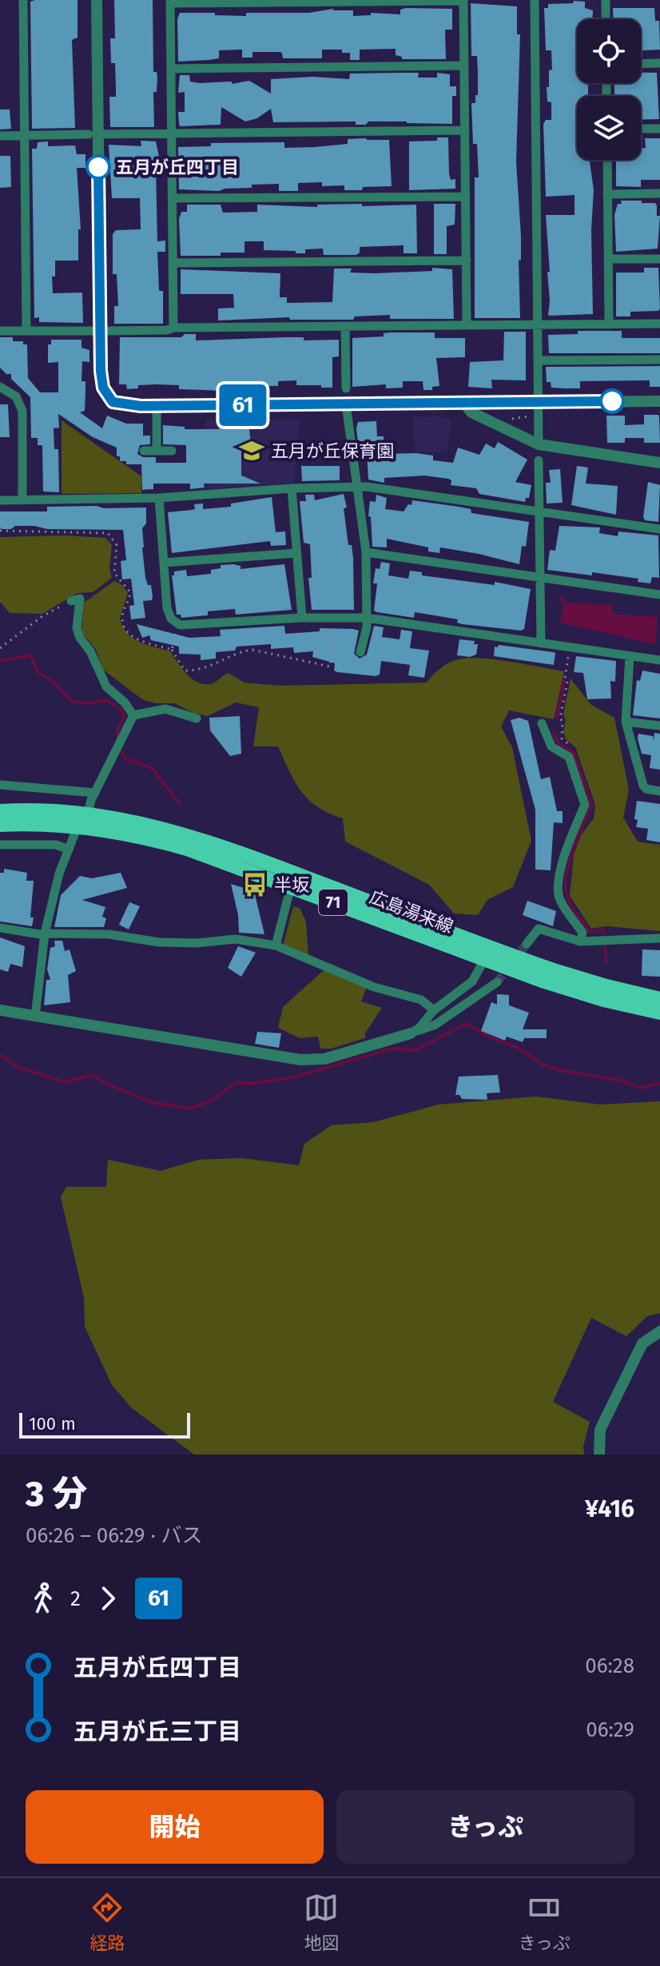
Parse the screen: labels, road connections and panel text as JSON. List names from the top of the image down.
{
  "streets": {
    "main road": ["71", "広島湯来線"]
  },
  "places": {
    "other": ["五月が丘四丁目"],
    "school or university": ["五月が丘保育園"],
    "bus stop": ["半坂"]
  },
  "lines": ["bus line 61"],
  "scale_bar": "100 m",
  "page": {
    "on_map": "61",
    "scale": "100 m",
    "heading": ["3 分", "06:26 – 06:29 · バス", "¥416"],
    "legs": ["2", "61"],
    "list": [
      {
        "name": "五月が丘四丁目",
        "value": "06:28"
      },
      {
        "name": "五月が丘三丁目",
        "value": "06:29"
      }
    ],
    "buttons": ["開始", "きっぷ"],
    "tabs": ["経路", "地図", "きっぷ"]
  }
}
